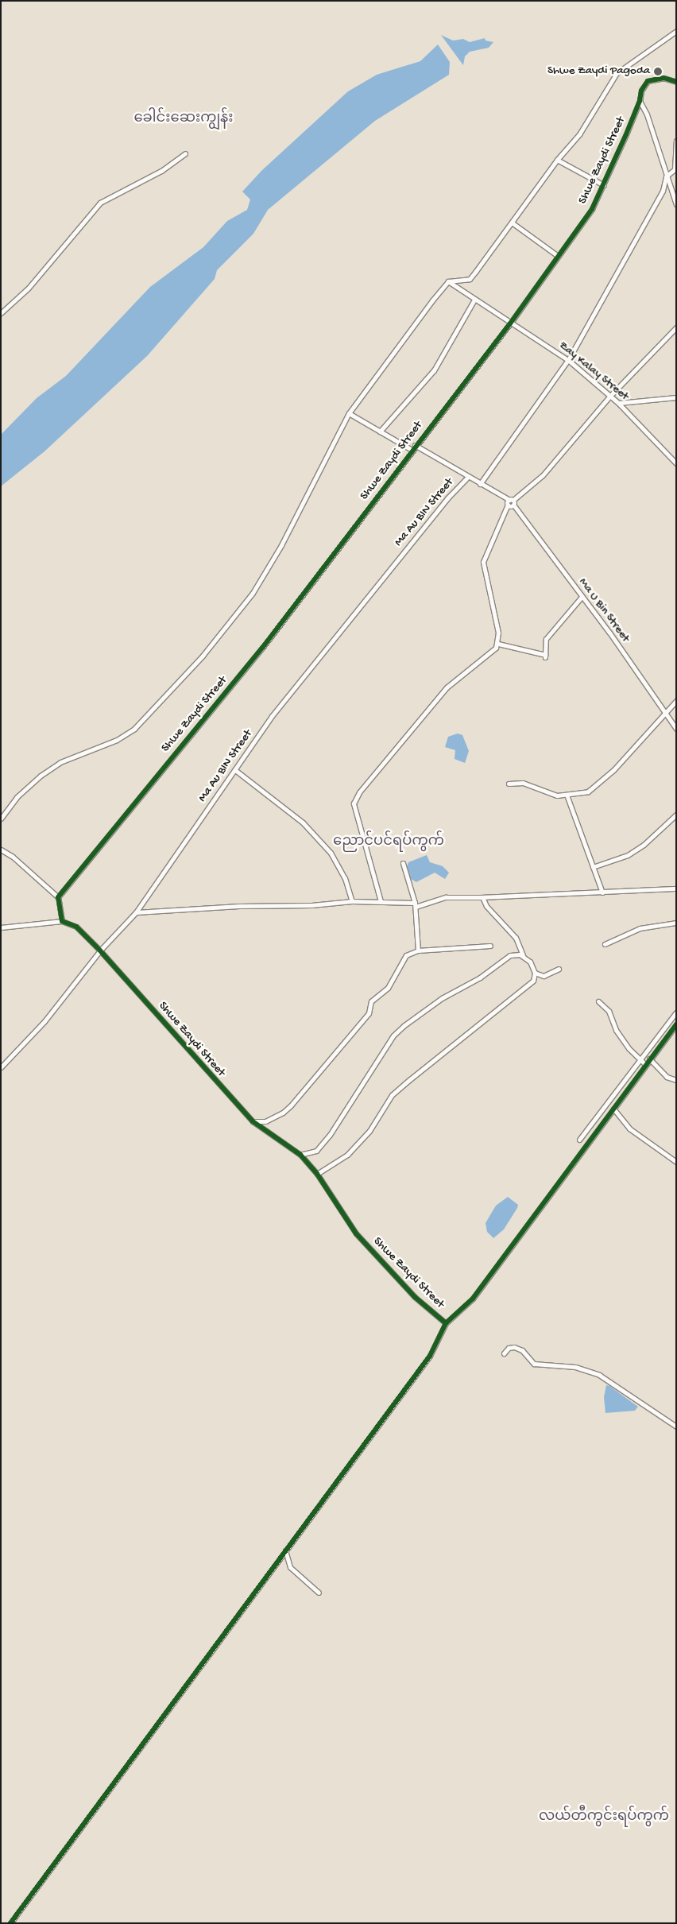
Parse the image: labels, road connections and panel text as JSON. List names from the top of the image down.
{
  "streets": {
    "street": [
      "Shwe Zaydi Street",
      "Zay Kalay Street",
      "Ma Au BIN Street",
      "Ma U Bin Street"
    ]
  },
  "crossings": [
    ["Shwe Zaydi Street", "Zay Kalay Street"],
    ["Shwe Zaydi Street", "Ma Au BIN Street"]
  ],
  "districts": ["ခေါင်းဆေးကျွန်း", "ညောင်ပင်ရပ်ကွက်", "လယ်တီကွင်းရပ်ကွက်"],
  "places": ["Shwe Zaydi Pagoda"]
}
